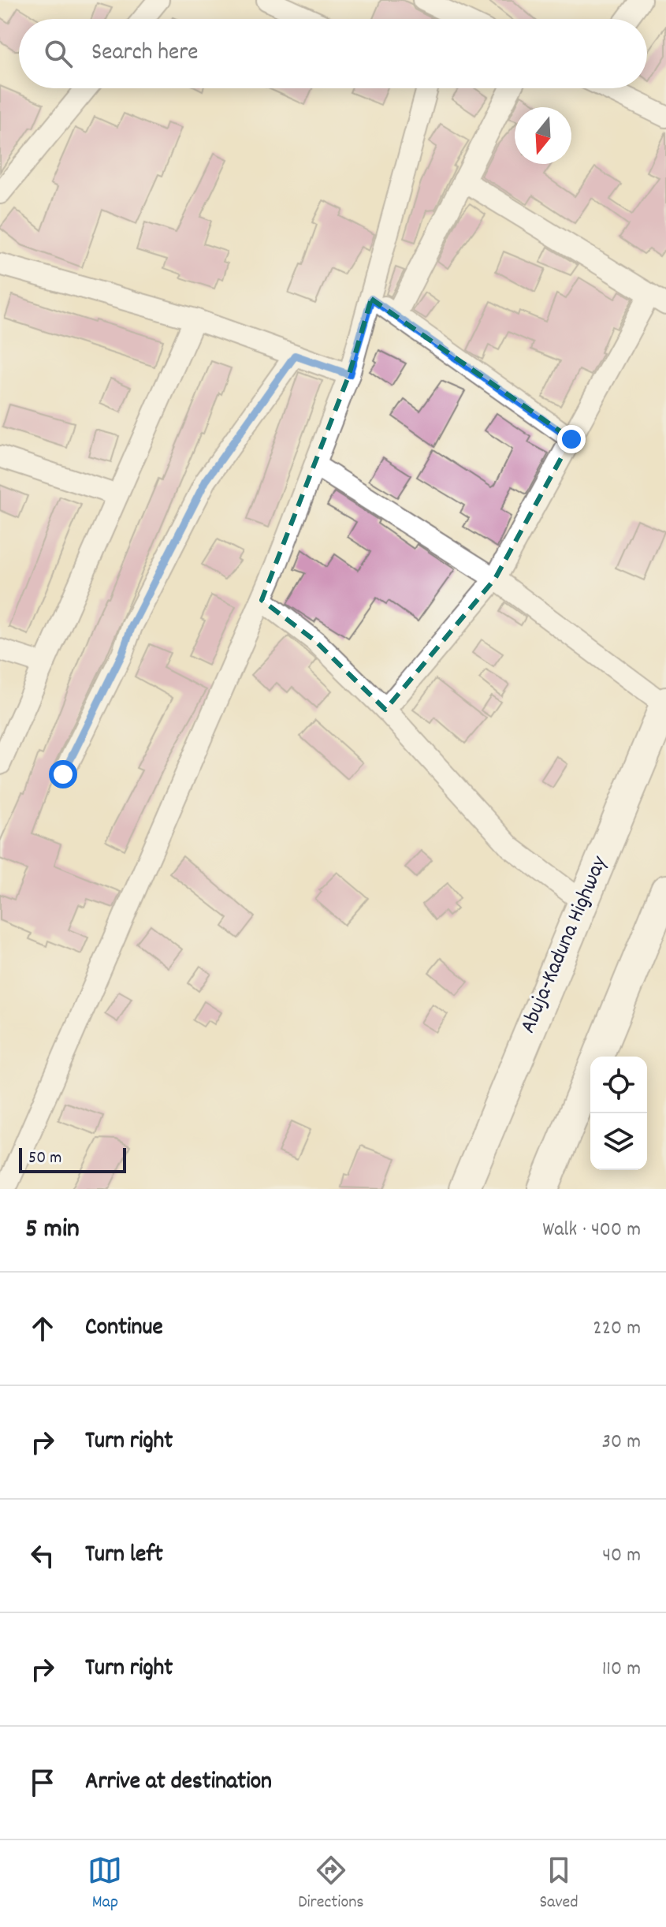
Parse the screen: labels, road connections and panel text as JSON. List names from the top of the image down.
{
  "streets": {
    "highway": ["Abuja-Kaduna Highway"]
  },
  "scale_bar": "50 m",
  "north": "bottom",
  "page": {
    "search": "Search here",
    "scale": "50 m",
    "heading": ["5 min", "Walk · 400 m"],
    "list": [
      ["Continue", "220 m"],
      ["Turn right", "30 m"],
      ["Turn left", "40 m"],
      ["Turn right", "110 m"],
      "Arrive at destination"
    ],
    "nav": ["Map", "Directions", "Saved"]
  }
}
